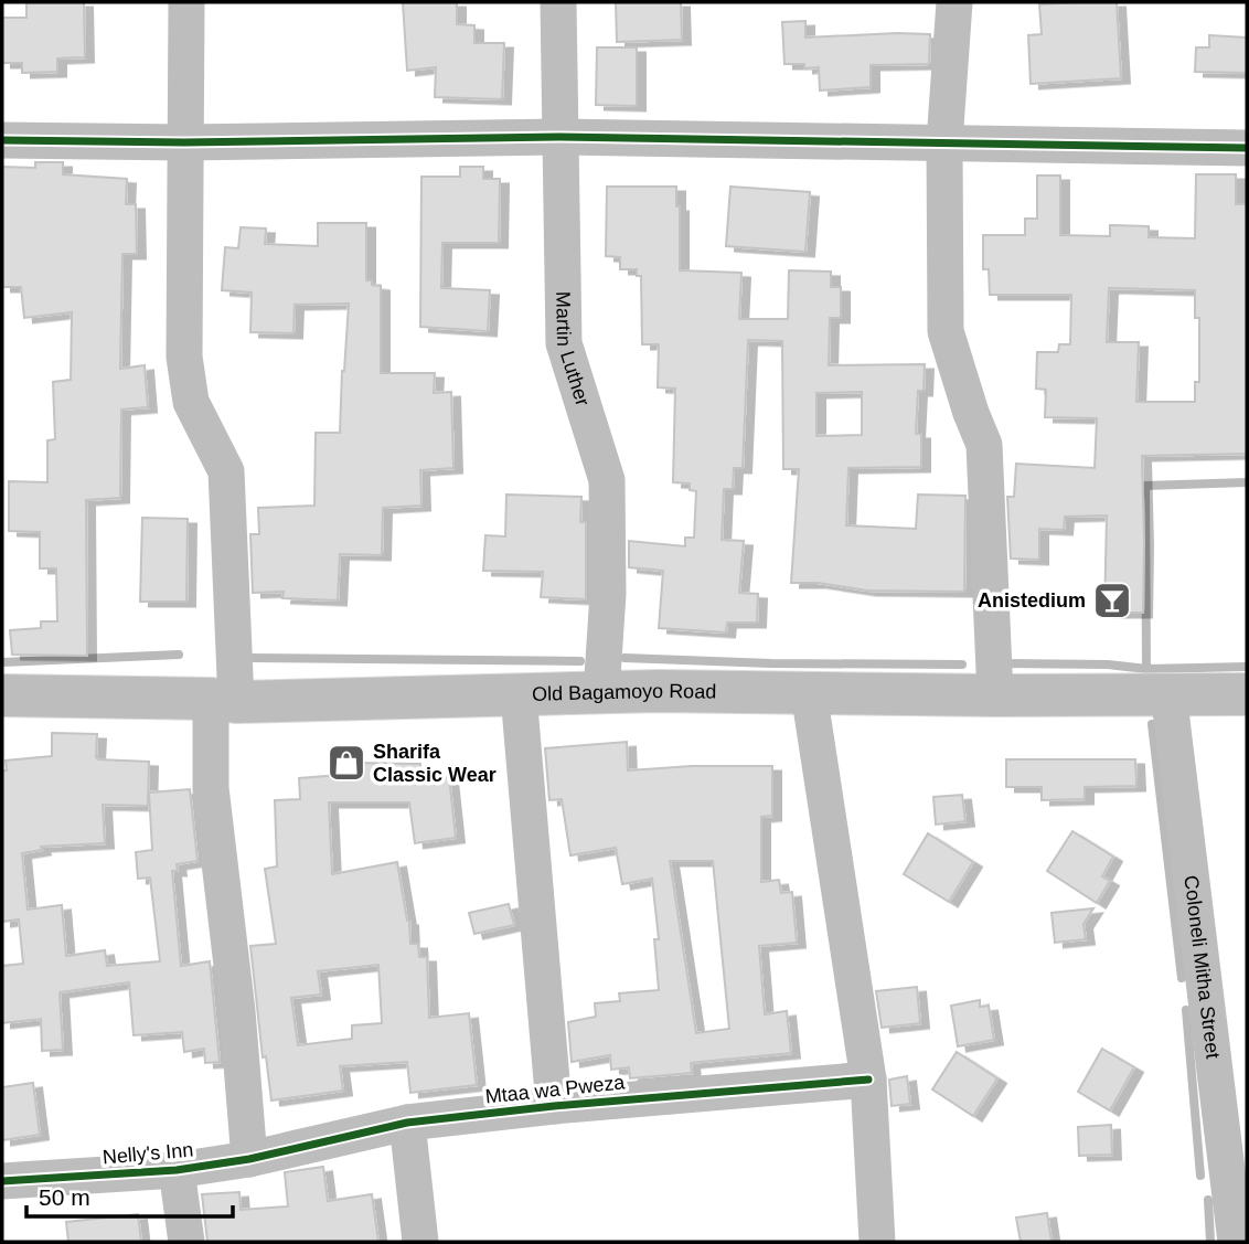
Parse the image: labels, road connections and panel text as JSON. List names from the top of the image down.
{
  "streets": {
    "main road": ["Old Bagamoyo Road"],
    "street": [
      "Martin Luther",
      "Coloneli Mitha Street",
      "Mtaa wa Pweza",
      "Nelly's Inn"
    ]
  },
  "crossings": [
    ["Martin Luther", "Old Bagamoyo Road"],
    ["Old Bagamoyo Road", "Coloneli Mitha Street"],
    ["Mtaa wa Pweza", "Nelly's Inn"]
  ],
  "places": {
    "bar": ["Anistedium"],
    "shop": ["Sharifa Classic Wear"]
  },
  "scale_bar": "50 m"
}
